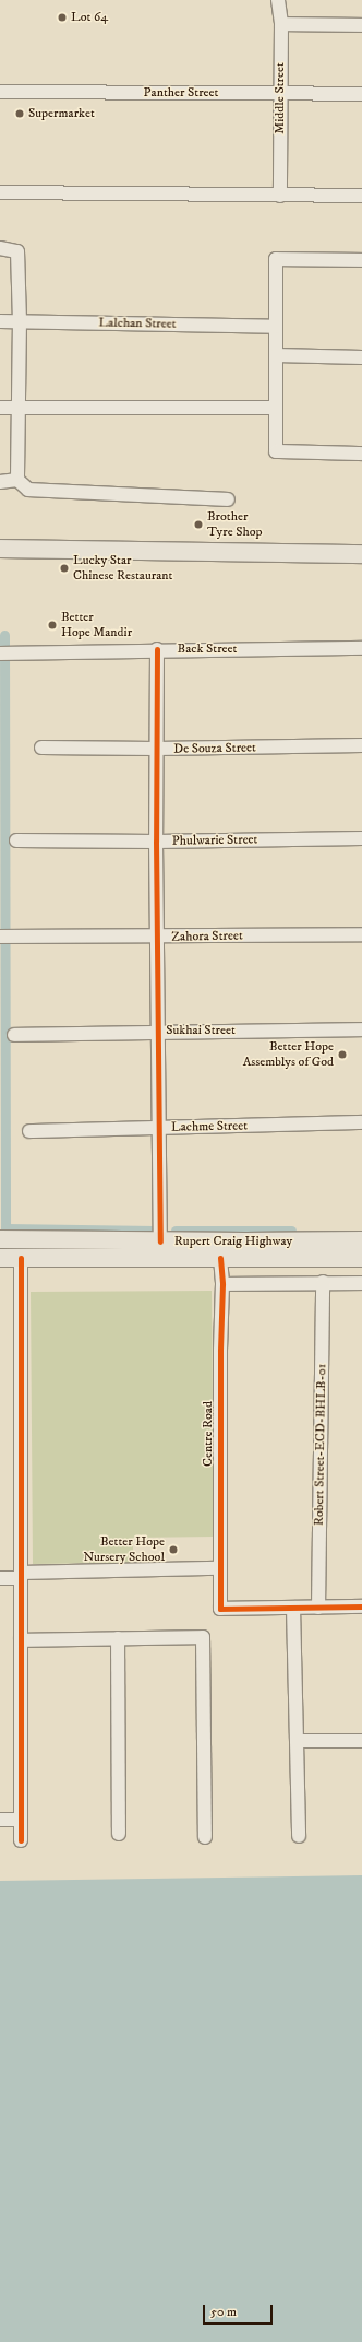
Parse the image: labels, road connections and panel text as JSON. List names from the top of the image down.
{
  "streets": {
    "main road": ["Rupert Craig Highway"],
    "street": [
      "Panther Street",
      "Middle Street",
      "Lalchan Street",
      "Back Street",
      "De Souza Street",
      "Phulwarie Street",
      "Zahora Street",
      "Sukhai Street",
      "Lachme Street",
      "Centre Road",
      "Robert Street-ECD-BHLB-01"
    ]
  },
  "crossings": [
    ["Panther Street", "Middle Street"],
    ["Rupert Craig Highway", "Centre Road"]
  ],
  "places": [
    "Lot 64",
    "Supermarket",
    "Brother Tyre Shop",
    "Lucky Star Chinese Restaurant",
    "Better Hope Mandir",
    "Better Hope Assemblys of God",
    "Better Hope Nursery School"
  ],
  "scale_bar": "50 m"
}
